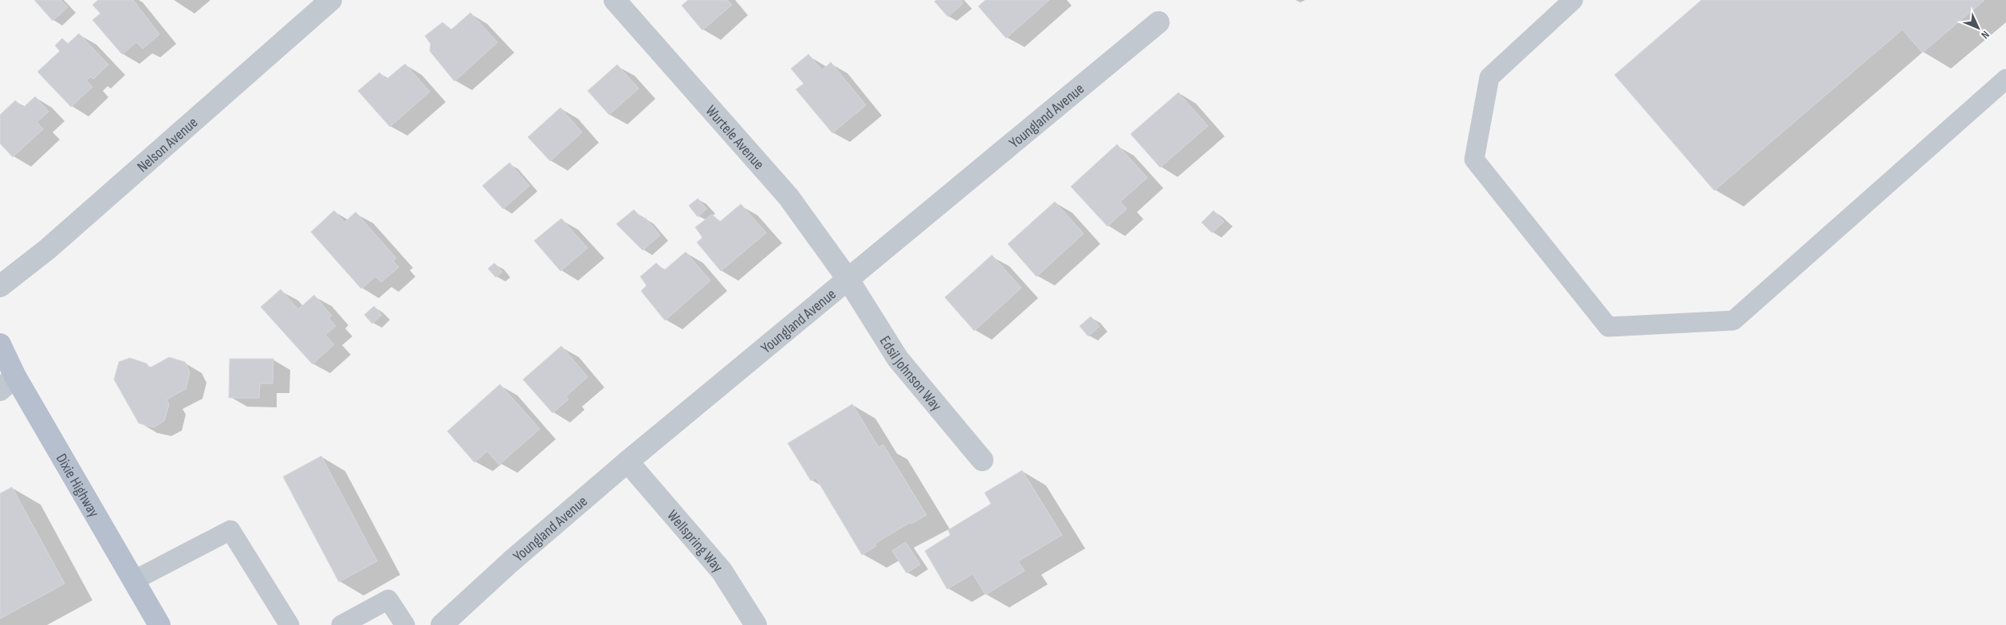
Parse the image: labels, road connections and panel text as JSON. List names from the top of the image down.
{
  "streets": {
    "main road": ["Dixie Highway"],
    "street": [
      "Youngland Avenue",
      "Wurtele Avenue",
      "Nelson Avenue",
      "Edsil Johnson Way",
      "Wellspring Way"
    ]
  },
  "crossings": [
    ["Youngland Avenue", "Wurtele Avenue"],
    ["Youngland Avenue", "Edsil Johnson Way"],
    ["Youngland Avenue", "Wellspring Way"],
    ["Wurtele Avenue", "Edsil Johnson Way"]
  ],
  "north": "bottom right"
}
